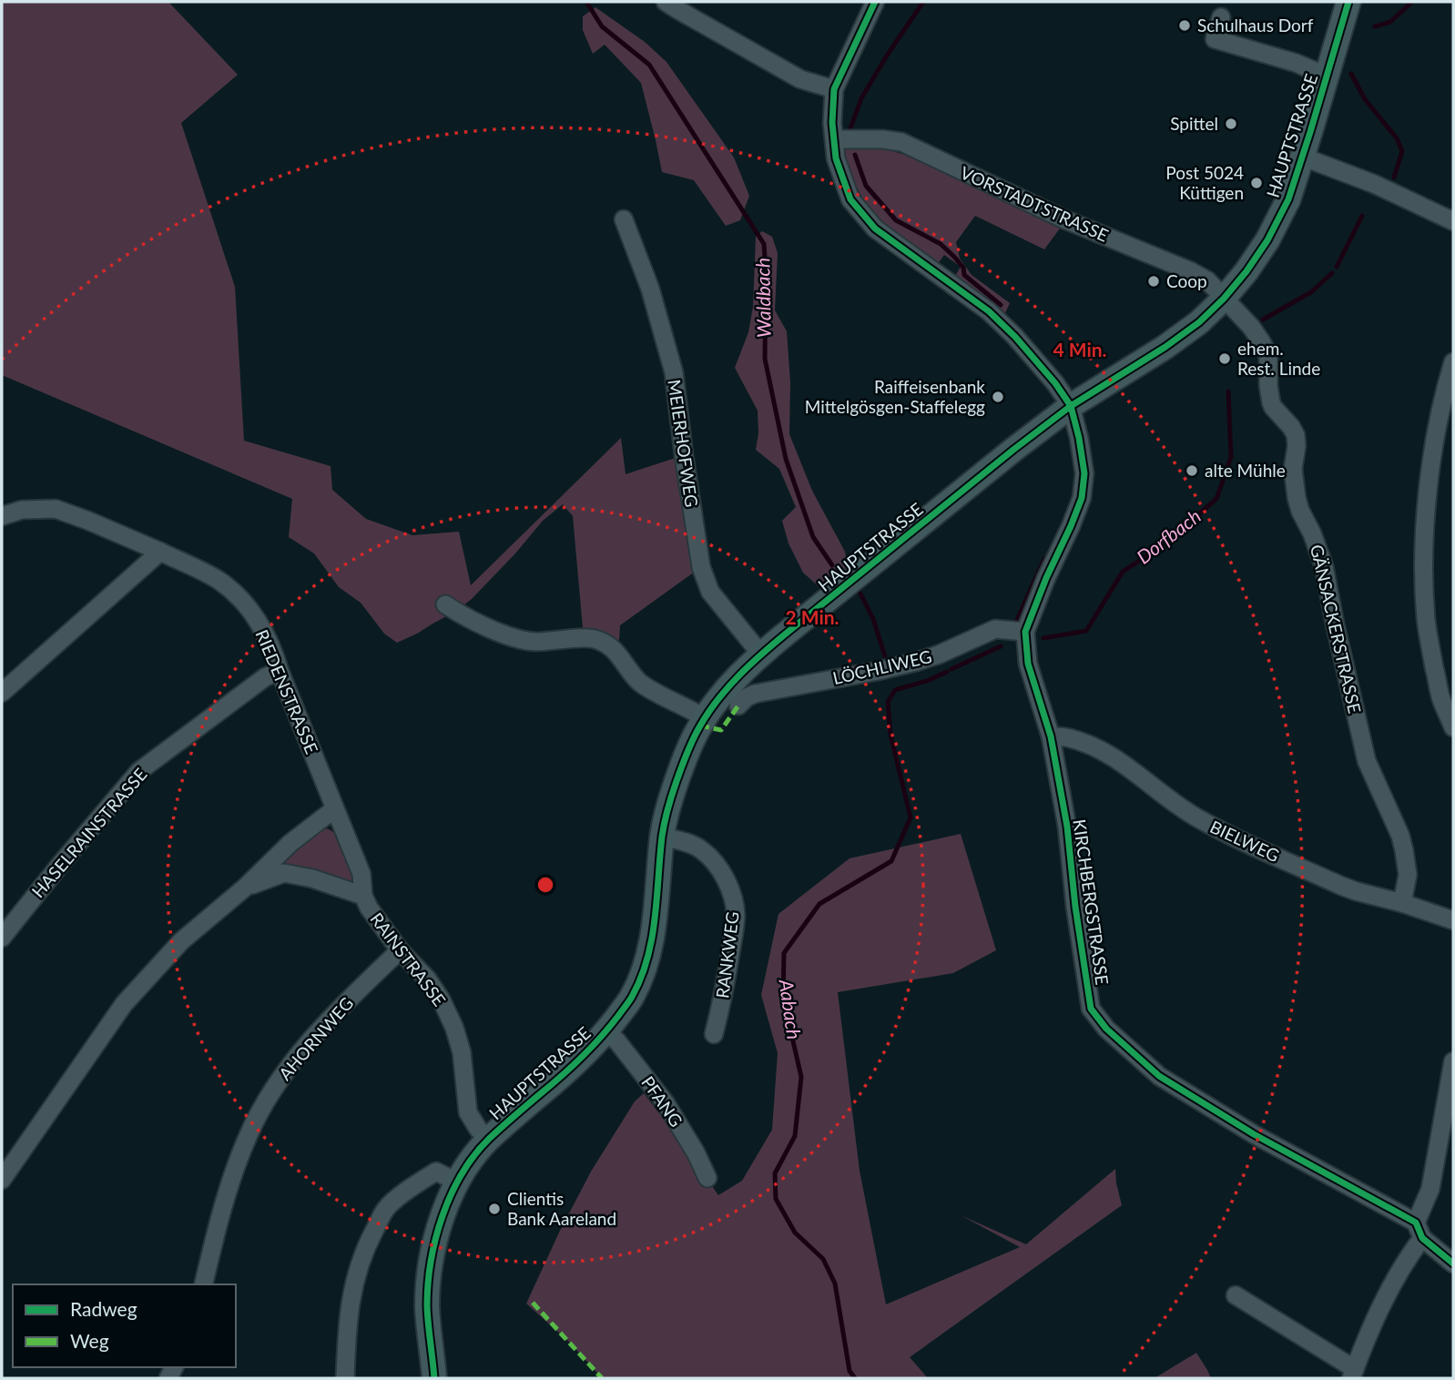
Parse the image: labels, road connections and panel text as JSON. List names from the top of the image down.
{
  "streets": {
    "street": [
      "HAUPTSTRASSE",
      "VORSTADTSTRASSE",
      "MEIERHOFWEG",
      "GÄNSACKERSTRASSE",
      "LÖCHLIWEG",
      "RIEDENSTRASSE",
      "HASELRAINSTRASSE",
      "BIELWEG",
      "KIRCHBERGSTRASSE",
      "RANKWEG",
      "RAINSTRASSE",
      "AHORNWEG",
      "PFANG"
    ]
  },
  "crossings": [
    ["HAUPTSTRASSE", "VORSTADTSTRASSE"],
    ["HAUPTSTRASSE", "MEIERHOFWEG"],
    ["HAUPTSTRASSE", "GÄNSACKERSTRASSE"],
    ["HAUPTSTRASSE", "KIRCHBERGSTRASSE"],
    ["HAUPTSTRASSE", "RANKWEG"],
    ["HAUPTSTRASSE", "RAINSTRASSE"],
    ["HAUPTSTRASSE", "PFANG"],
    ["VORSTADTSTRASSE", "GÄNSACKERSTRASSE"],
    ["GÄNSACKERSTRASSE", "BIELWEG"],
    ["LÖCHLIWEG", "KIRCHBERGSTRASSE"],
    ["RIEDENSTRASSE", "HASELRAINSTRASSE"],
    ["RIEDENSTRASSE", "RAINSTRASSE"],
    ["BIELWEG", "KIRCHBERGSTRASSE"],
    ["RAINSTRASSE", "AHORNWEG"]
  ],
  "water": ["Waldbach", "Dorfbach", "Aabach"],
  "places": [
    "Schulhaus Dorf",
    "Spittel",
    "Post 5024 Küttigen",
    "Coop",
    "ehem. Rest. Linde",
    "Raiffeisenbank Mittelgösgen-Staffelegg",
    "alte Mühle",
    "Clientis Bank Aareland"
  ],
  "legend": ["Radweg", "Weg"],
  "rings": ["4 Min.", "2 Min."]
}
